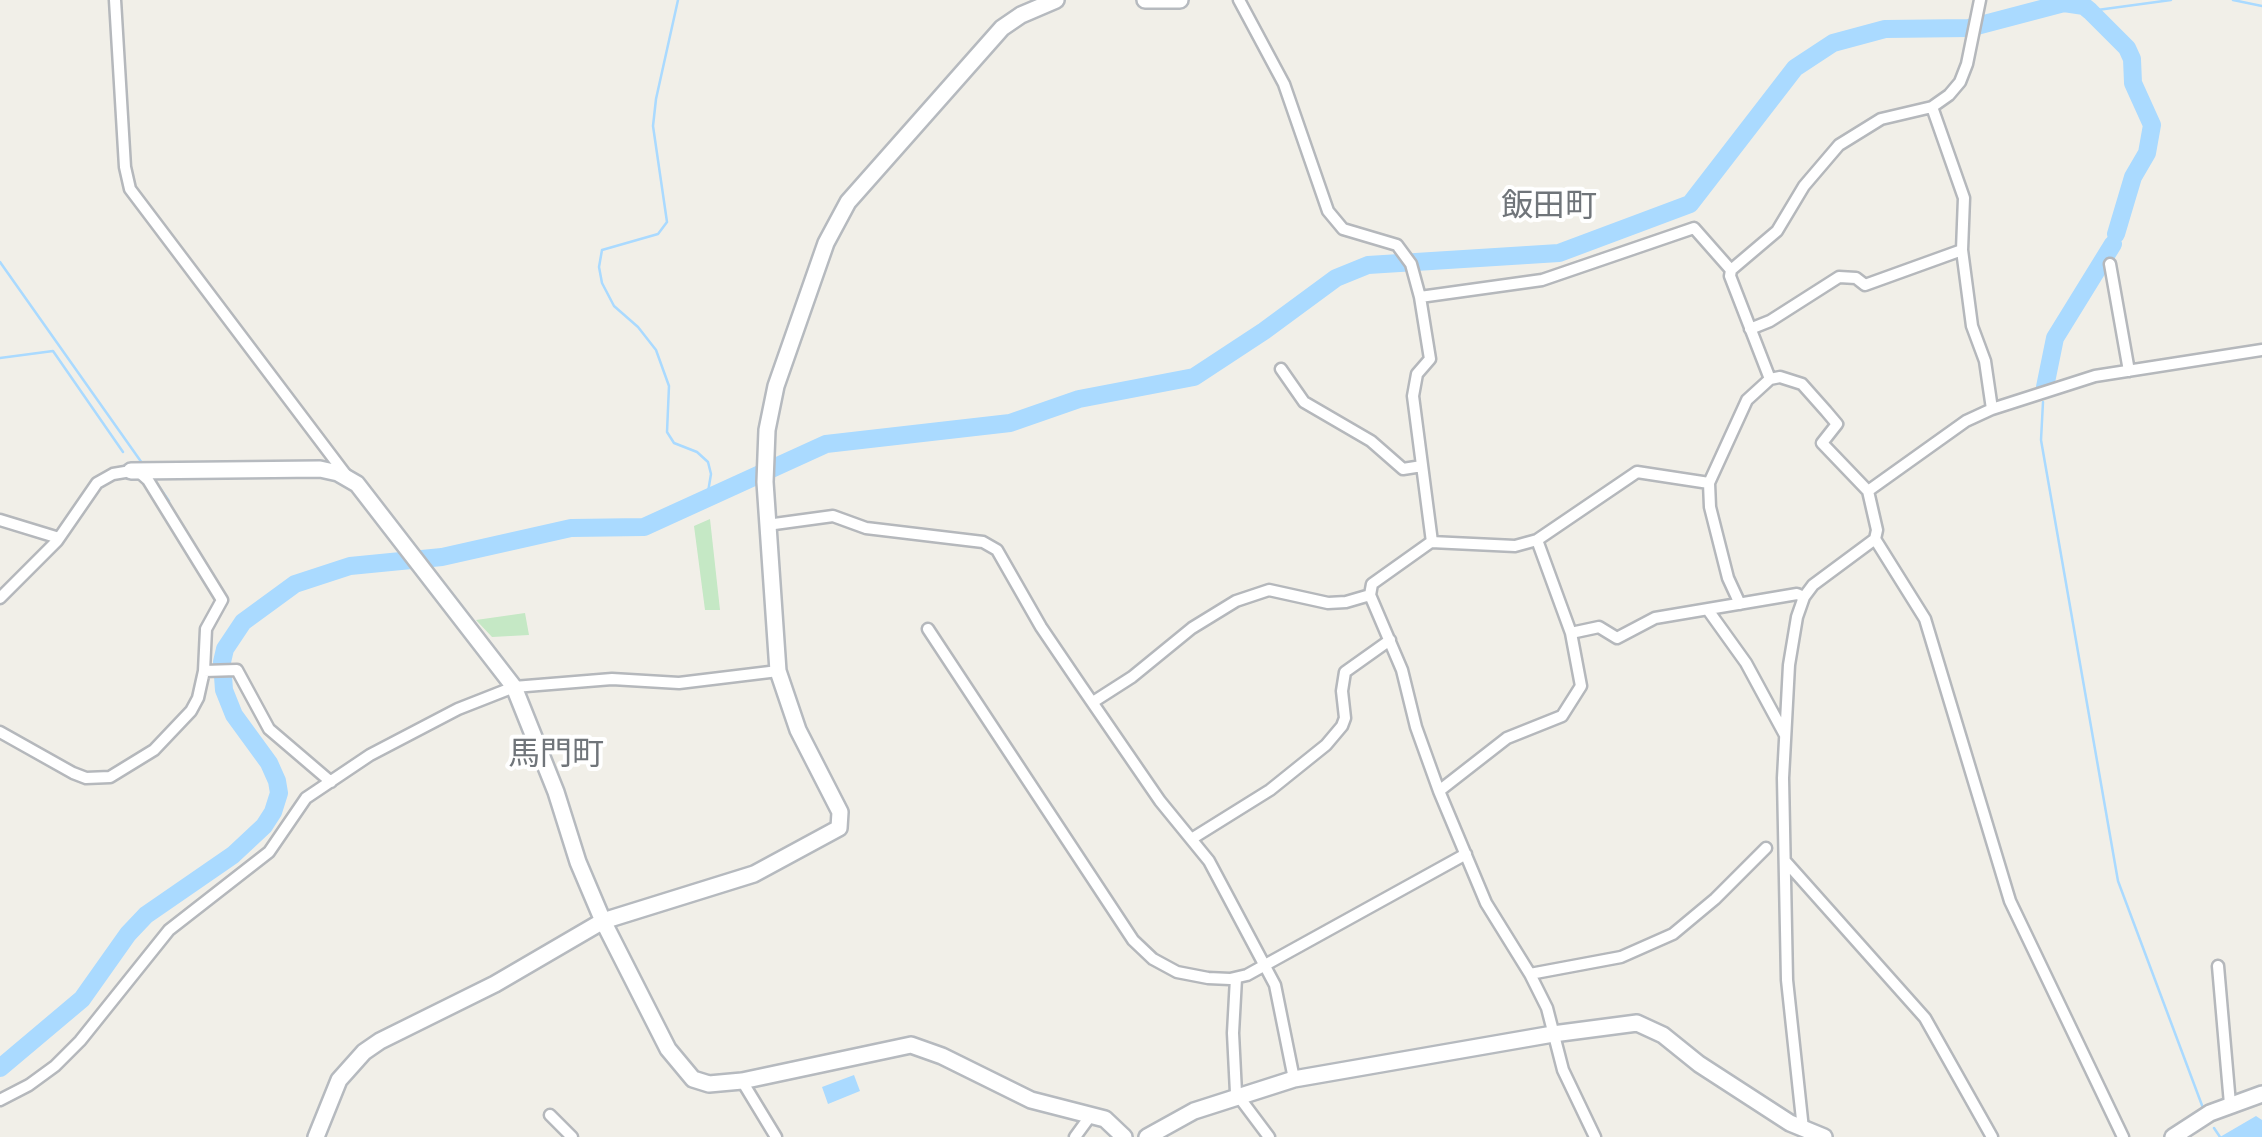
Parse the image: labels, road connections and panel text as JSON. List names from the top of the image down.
{
  "districts": ["飯田町", "馬門町"]
}
